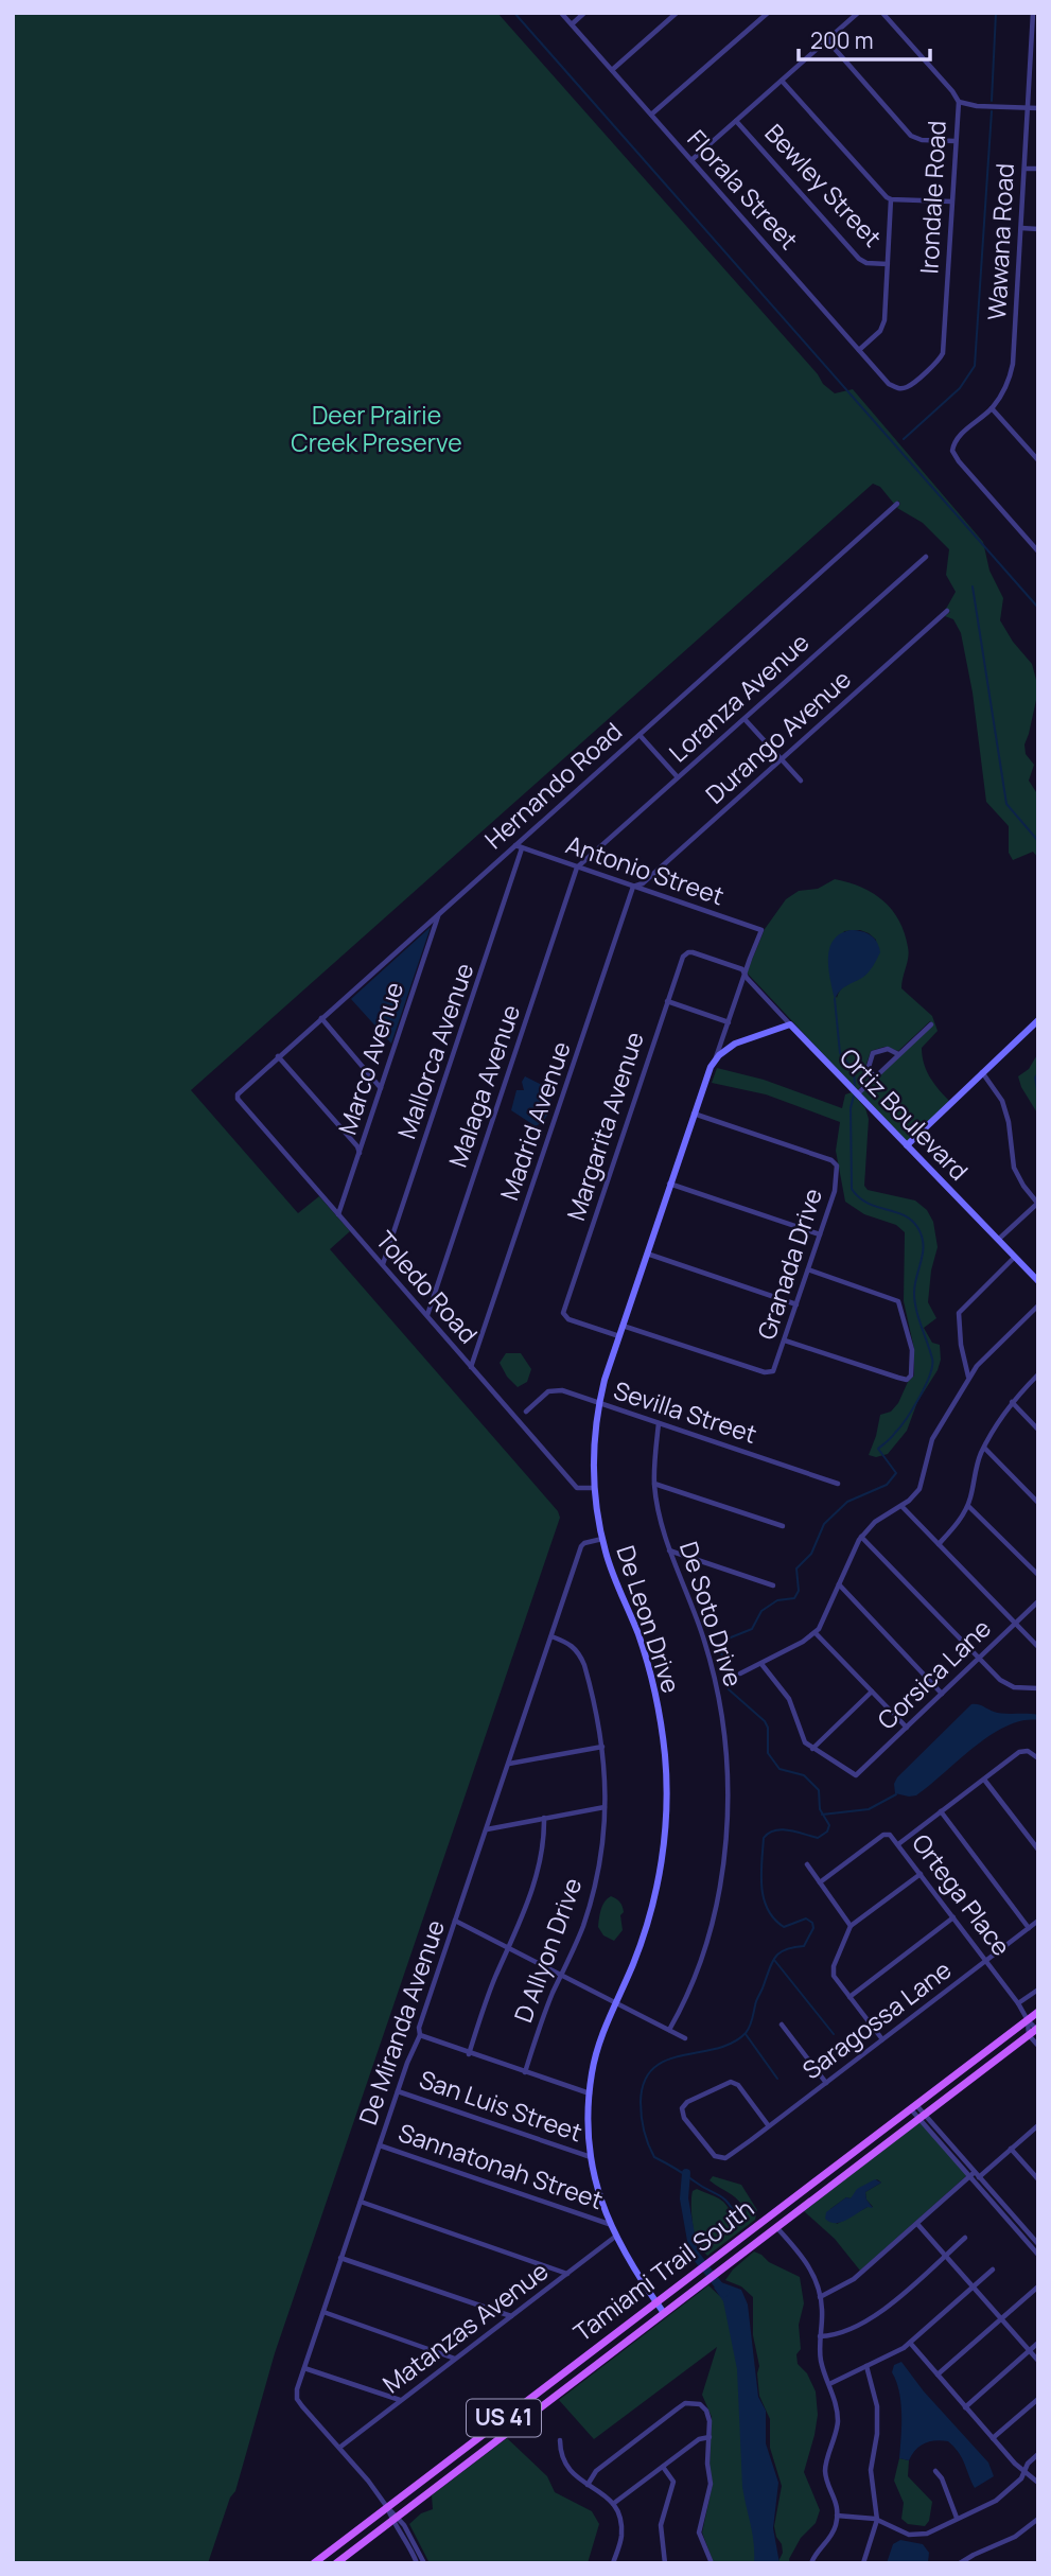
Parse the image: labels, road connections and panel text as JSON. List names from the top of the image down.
{
  "streets": {
    "main road": ["Tamiami Trail South", "US 41"],
    "street": [
      "Bewley Street",
      "Florala Street",
      "Irondale Road",
      "Wawana Road",
      "Loranza Avenue",
      "Durango Avenue",
      "Hernando Road",
      "Antonio Street",
      "Mallorca Avenue",
      "Marco Avenue",
      "Malaga Avenue",
      "Ortiz Boulevard",
      "Madrid Avenue",
      "Margarita Avenue",
      "Granada Drive",
      "Toledo Road",
      "Sevilla Street",
      "De Soto Drive",
      "De Leon Drive",
      "Corsica Lane",
      "Ortega Place",
      "D Allyon Drive",
      "Saragossa Lane",
      "De Miranda Avenue",
      "San Luis Street",
      "Sannatonah Street",
      "Matanzas Avenue"
    ]
  },
  "crossings": [
    ["Florala Street", "Irondale Road"],
    ["Loranza Avenue", "Antonio Street"],
    ["Loranza Avenue", "Malaga Avenue"],
    ["Durango Avenue", "Antonio Street"],
    ["Durango Avenue", "Madrid Avenue"],
    ["Hernando Road", "Antonio Street"],
    ["Hernando Road", "Marco Avenue"],
    ["Hernando Road", "Toledo Road"],
    ["Antonio Street", "Mallorca Avenue"],
    ["Antonio Street", "Malaga Avenue"],
    ["Antonio Street", "Madrid Avenue"],
    ["Antonio Street", "De Leon Drive"],
    ["Mallorca Avenue", "Toledo Road"],
    ["Marco Avenue", "Toledo Road"],
    ["Malaga Avenue", "Toledo Road"],
    ["Ortiz Boulevard", "Margarita Avenue"],
    ["Ortiz Boulevard", "De Leon Drive"],
    ["Madrid Avenue", "Toledo Road"],
    ["Margarita Avenue", "De Leon Drive"],
    ["Granada Drive", "De Leon Drive"],
    ["Toledo Road", "De Leon Drive"],
    ["Sevilla Street", "De Soto Drive"],
    ["Sevilla Street", "De Leon Drive"],
    ["De Leon Drive", "De Miranda Avenue"],
    ["De Leon Drive", "San Luis Street"],
    ["De Leon Drive", "Sannatonah Street"],
    ["De Leon Drive", "Tamiami Trail South"],
    ["De Leon Drive", "Matanzas Avenue"],
    ["Ortega Place", "Saragossa Lane"],
    ["Ortega Place", "Tamiami Trail South"],
    ["D Allyon Drive", "De Miranda Avenue"],
    ["De Miranda Avenue", "San Luis Street"],
    ["De Miranda Avenue", "Sannatonah Street"],
    ["De Miranda Avenue", "Tamiami Trail South"],
    ["De Miranda Avenue", "Matanzas Avenue"]
  ],
  "parks": ["Deer Prairie Creek Preserve"],
  "scale_bar": "200 m"
}
